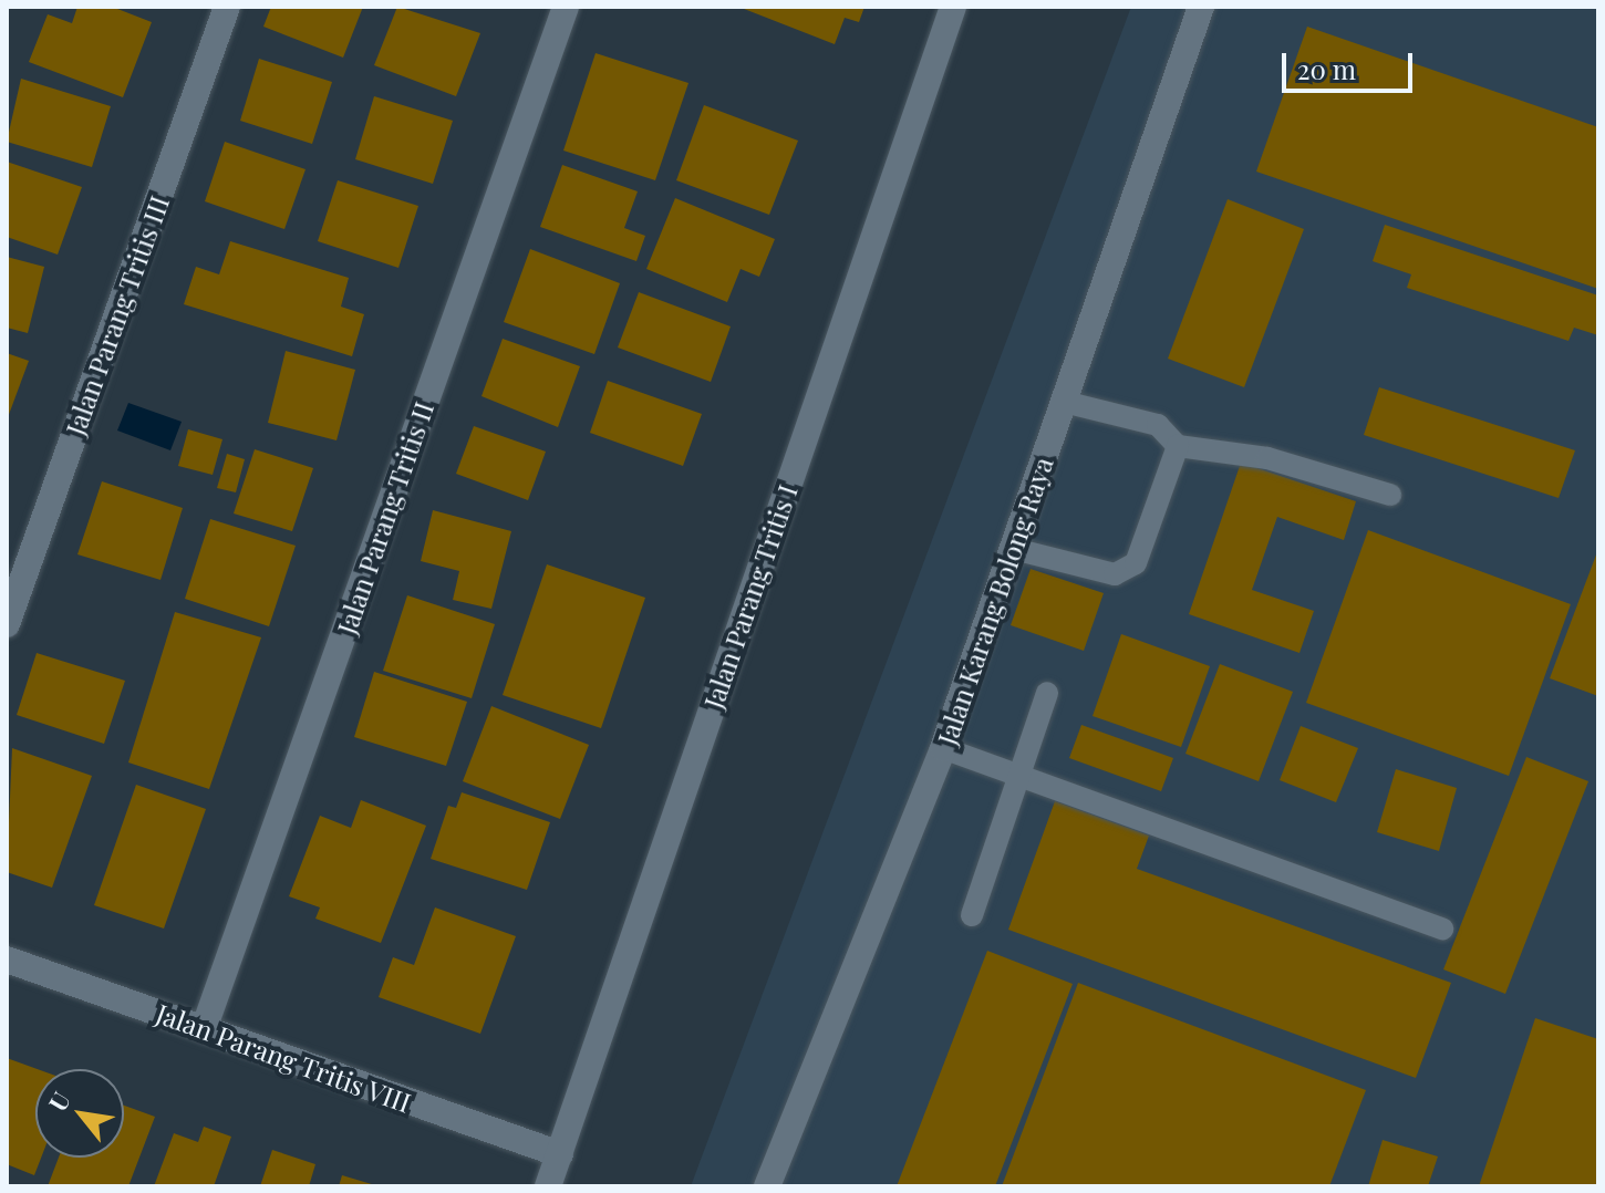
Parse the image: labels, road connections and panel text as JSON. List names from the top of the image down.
{
  "streets": {
    "street": [
      "Jalan Parang Tritis III",
      "Jalan Parang Tritis II",
      "Jalan Parang Tritis I",
      "Jalan Karang Bolong Raya",
      "Jalan Parang Tritis VIII"
    ]
  },
  "crossings": [
    ["Jalan Parang Tritis II", "Jalan Parang Tritis VIII"],
    ["Jalan Parang Tritis I", "Jalan Parang Tritis VIII"]
  ],
  "scale_bar": "20 m",
  "north": "top left"
}
